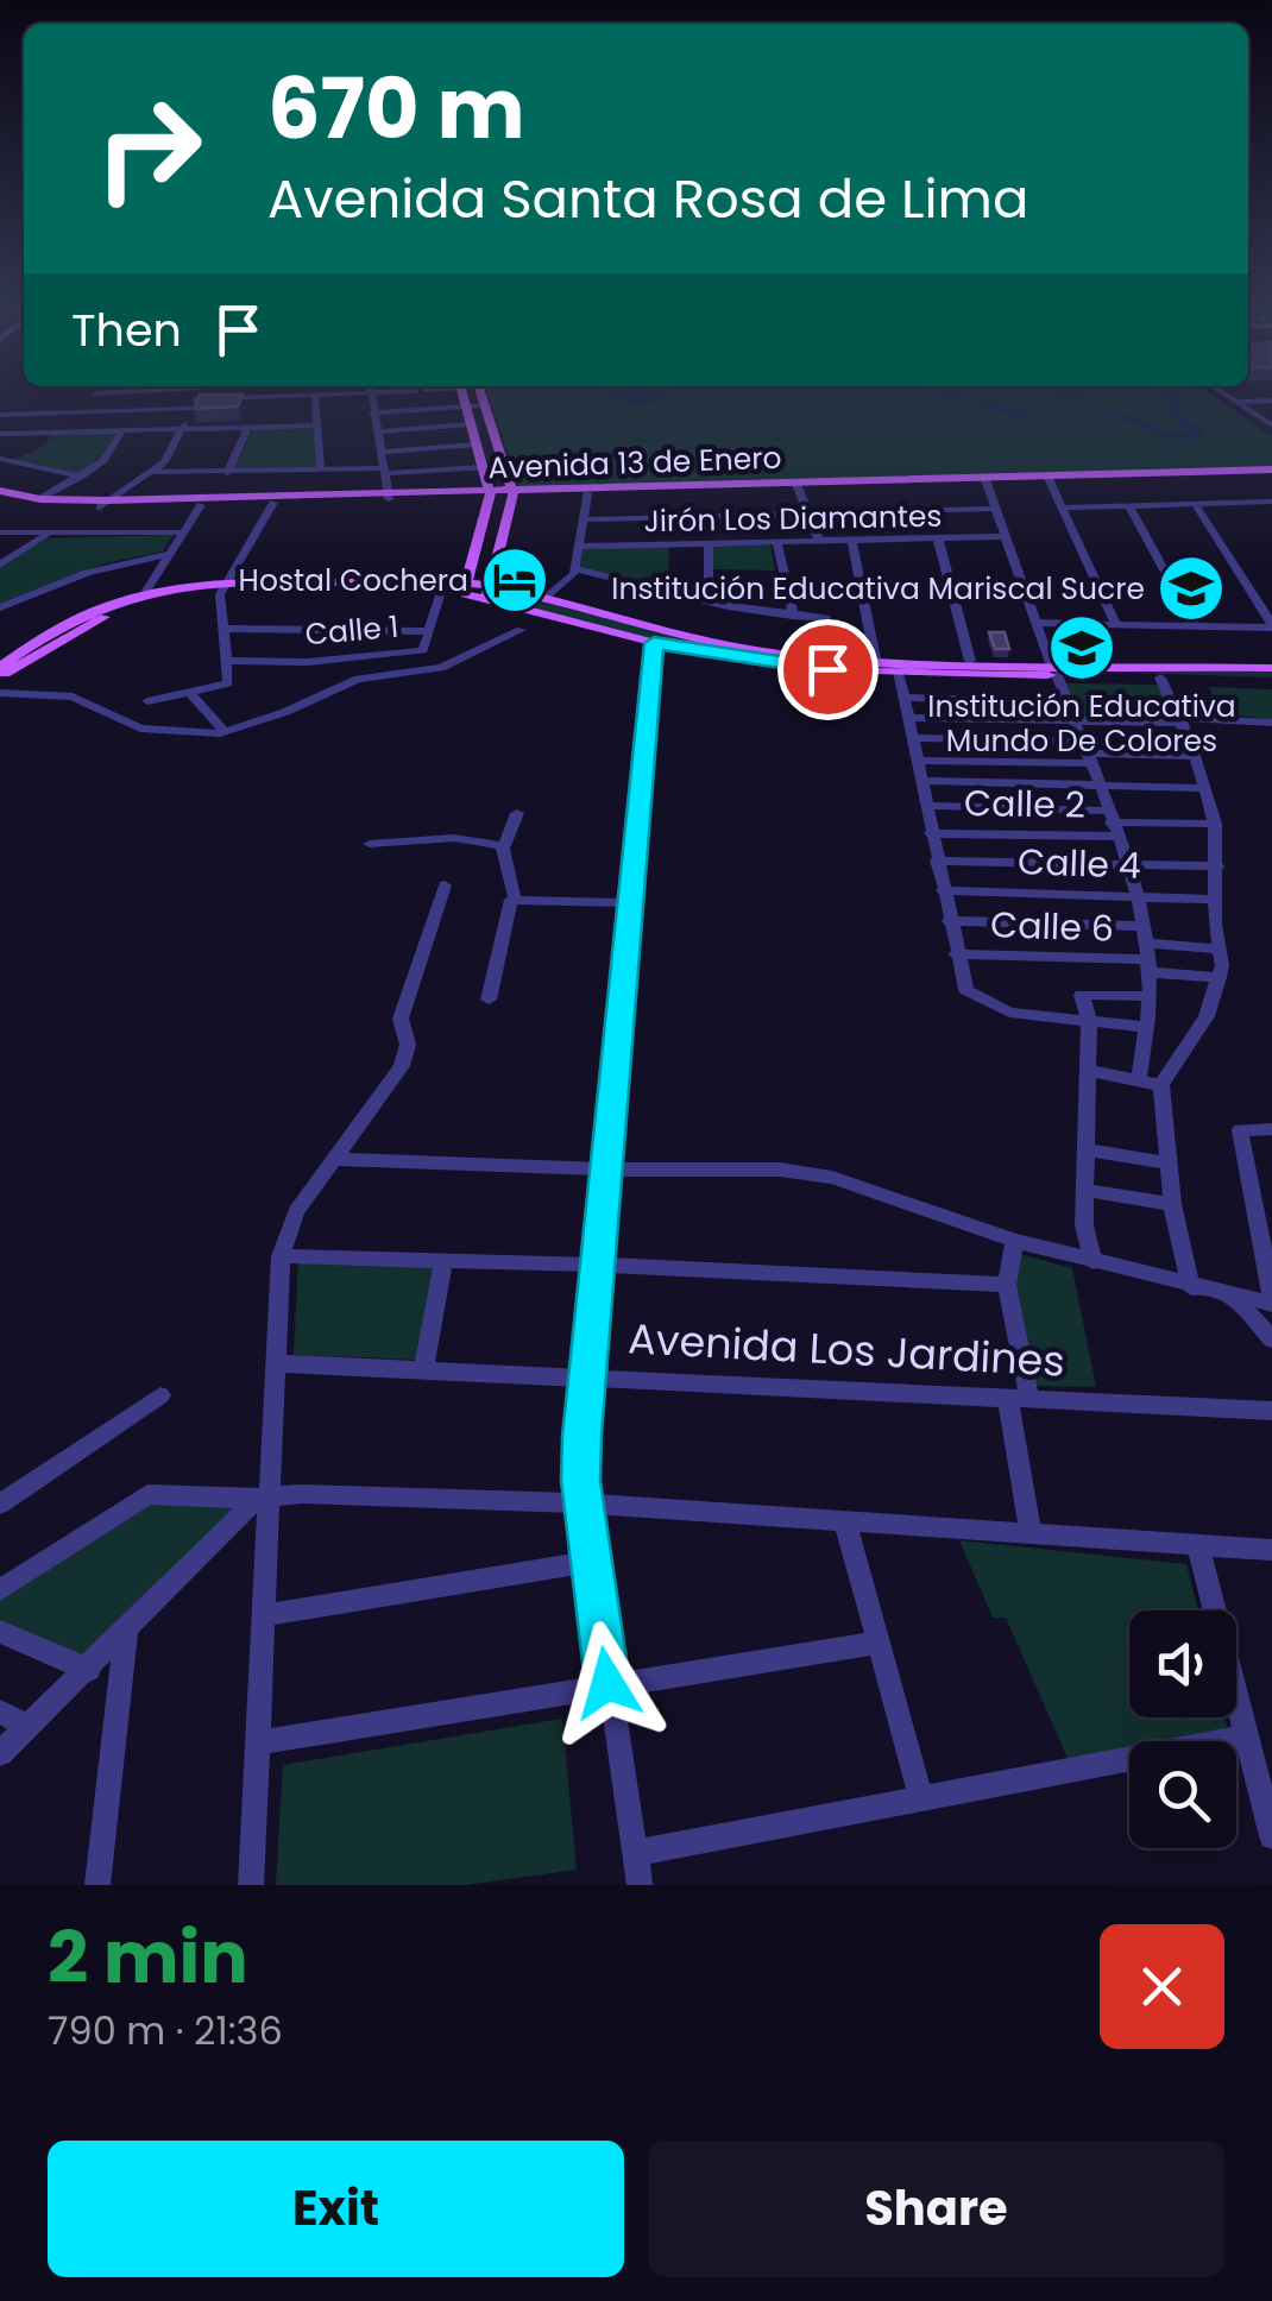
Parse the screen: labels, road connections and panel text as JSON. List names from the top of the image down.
{
  "streets": {
    "main road": ["Avenida 13 de Enero"],
    "street": [
      "Jirón Los Diamantes",
      "Calle 1",
      "Calle 2",
      "Calle 4",
      "Calle 6",
      "Avenida Los Jardines"
    ]
  },
  "places": {
    "hotel": ["Hostal Cochera"],
    "school or university": ["Institución Educativa Mariscal Sucre", "Institución Educativa Mundo De Colores"]
  },
  "page": {
    "turn": ["670 m", "Avenida Santa Rosa de Lima"],
    "then": "Then",
    "heading": ["2 min", "790 m · 21:36"],
    "buttons": ["Exit", "Share"]
  }
}
